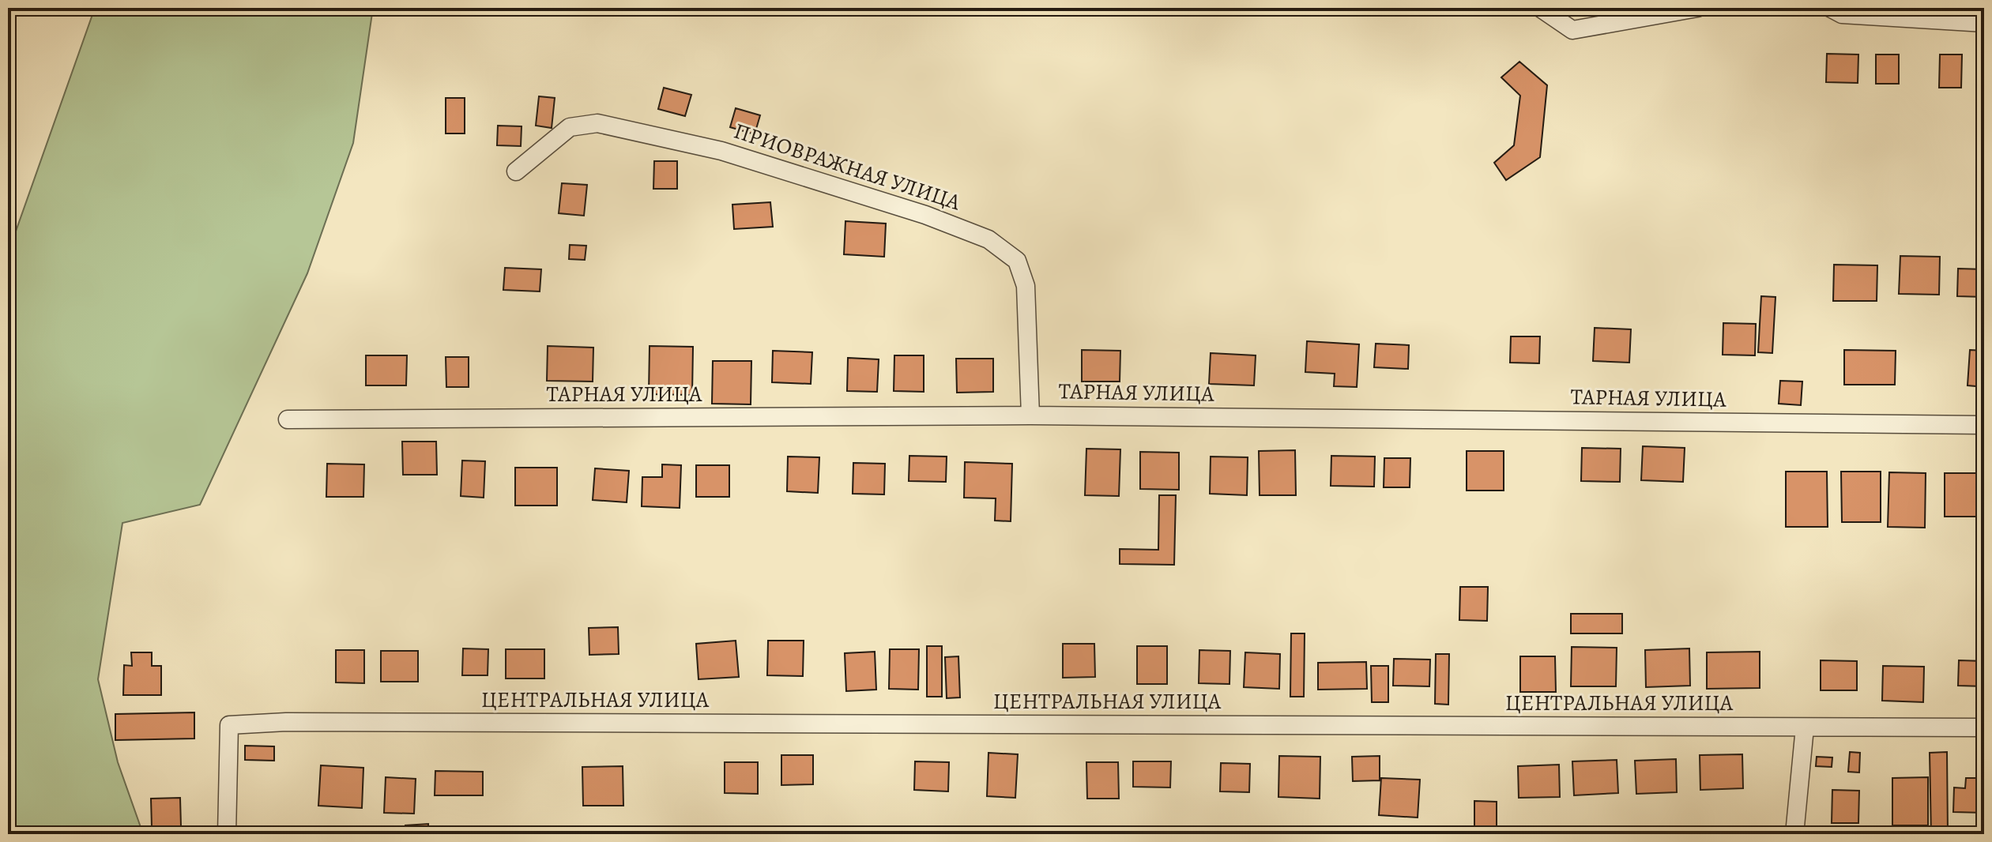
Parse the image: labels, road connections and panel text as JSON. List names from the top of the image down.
{
  "streets": {
    "street": ["ПРИОВРАЖНАЯ УЛИЦА", "ТАРНАЯ УЛИЦА", "ЦЕНТРАЛЬНАЯ УЛИЦА"]
  },
  "crossings": [
    ["ПРИОВРАЖНАЯ УЛИЦА", "ТАРНАЯ УЛИЦА"]
  ]
}
